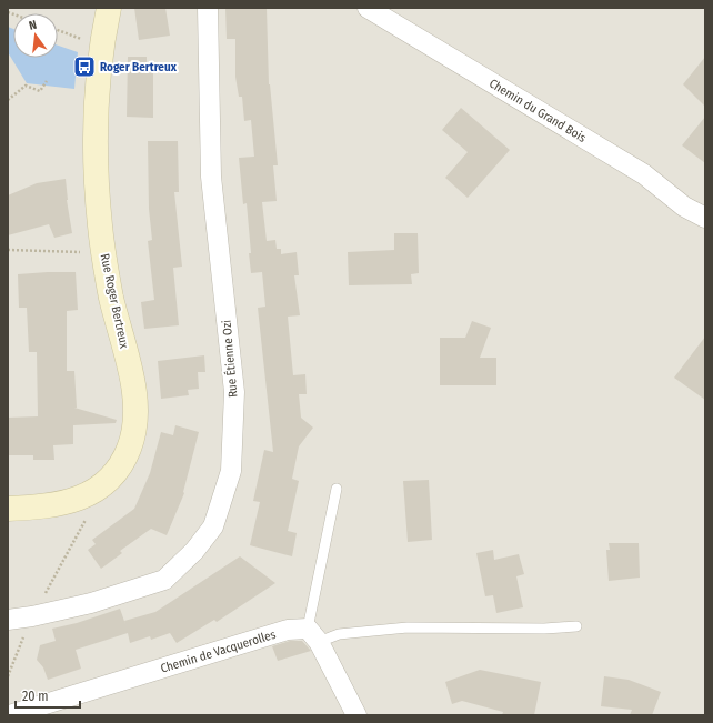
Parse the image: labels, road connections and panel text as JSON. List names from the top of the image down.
{
  "streets": {
    "street": [
      "Chemin du Grand Bois",
      "Rue Roger Bertreux",
      "Rue Étienne Ozi",
      "Chemin de Vacquerolles"
    ]
  },
  "places": {
    "bus stop": ["Roger Bertreux"]
  },
  "scale_bar": "20 m",
  "north": "top"
}
